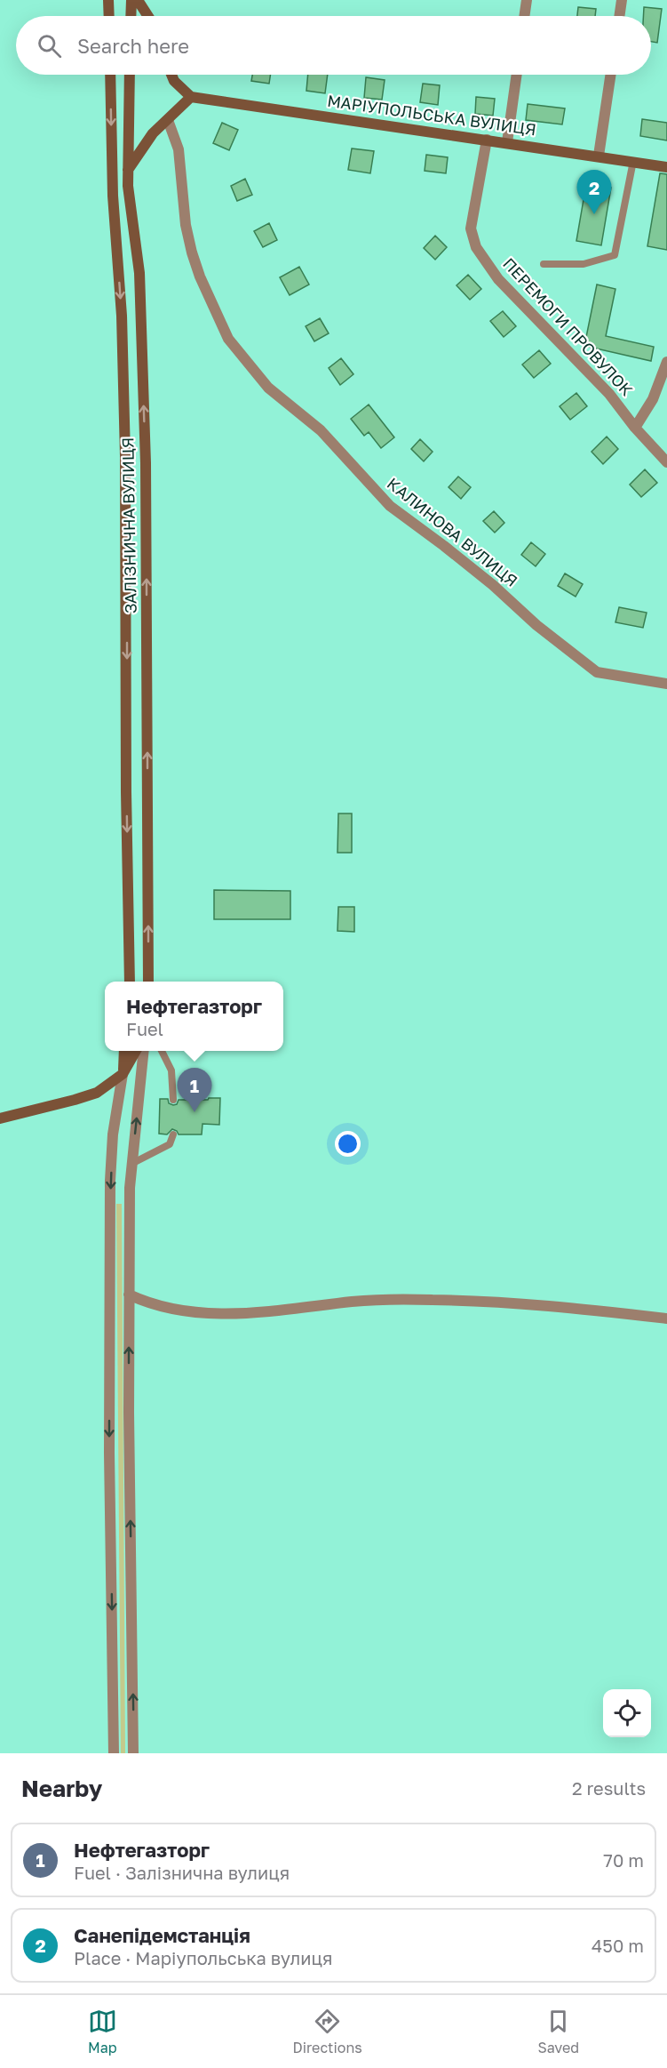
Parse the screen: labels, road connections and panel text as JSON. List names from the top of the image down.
{
  "streets": {
    "main road": ["МАРІУПОЛЬСЬКА ВУЛИЦЯ", "ЗАЛІЗНИЧНА ВУЛИЦЯ"],
    "street": ["ПЕРЕМОГИ ПРОВУЛОК", "КАЛИНОВА ВУЛИЦЯ"]
  },
  "crossings": [
    ["МАРІУПОЛЬСЬКА ВУЛИЦЯ", "ПЕРЕМОГИ ПРОВУЛОК"]
  ],
  "page": {
    "search": "Search here",
    "pins": ["2", "1"],
    "popup": ["Нефтегазторг", "Fuel"],
    "heading": ["Nearby", "2 results"],
    "list": [
      {
        "mark": "1",
        "name": "Нефтегазторг",
        "note": "Fuel · Залізнична вулиця",
        "value": "70 m"
      },
      {
        "mark": "2",
        "name": "Санепідемстанція",
        "note": "Place · Маріупольська вулиця",
        "value": "450 m"
      }
    ],
    "nav": ["Map", "Directions", "Saved"]
  }
}
